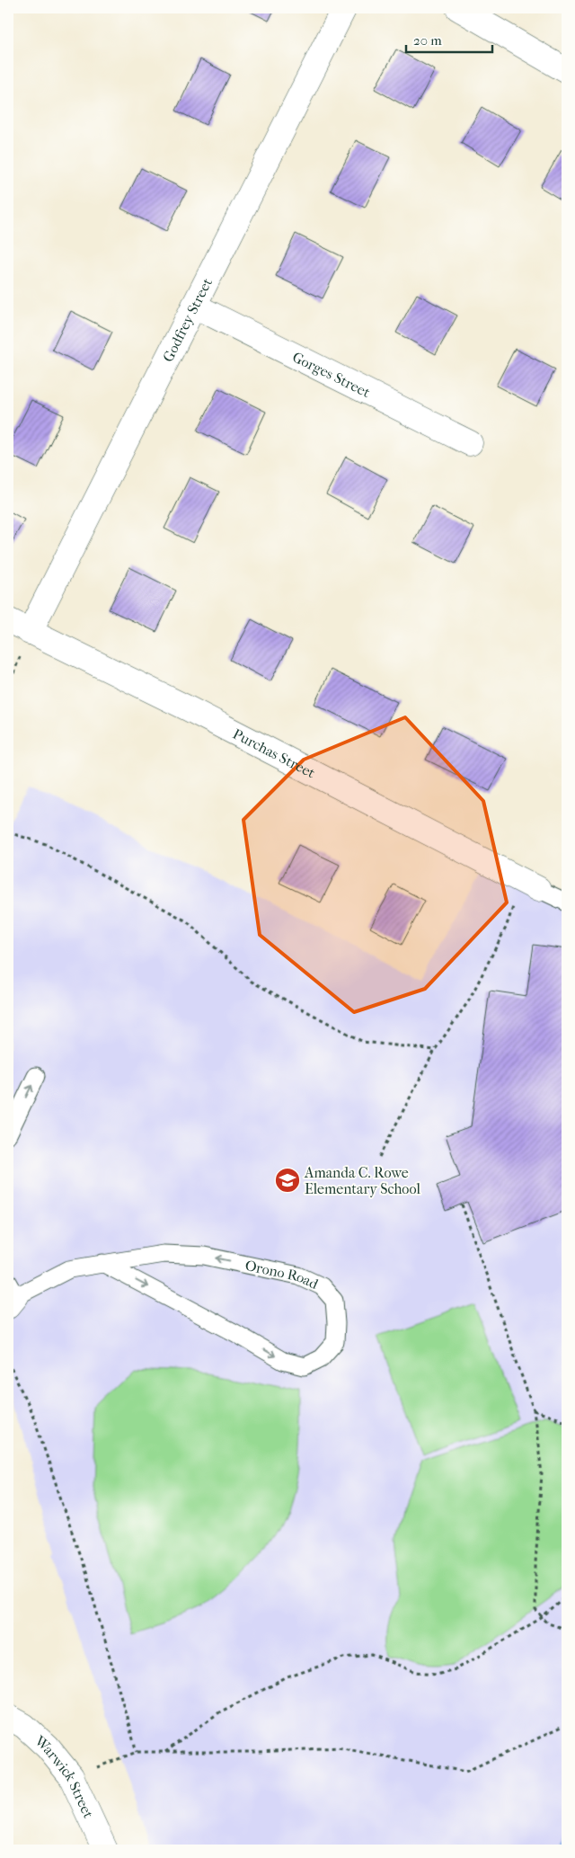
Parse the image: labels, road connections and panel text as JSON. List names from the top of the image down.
{
  "streets": {
    "street": [
      "Godfrey Street",
      "Gorges Street",
      "Purchas Street",
      "Warwick Street"
    ],
    "lane": ["Orono Road"]
  },
  "crossings": [
    ["Godfrey Street", "Gorges Street"],
    ["Godfrey Street", "Purchas Street"]
  ],
  "places": {
    "school or university": ["Amanda C. Rowe Elementary School"]
  },
  "scale_bar": "20 m"
}
